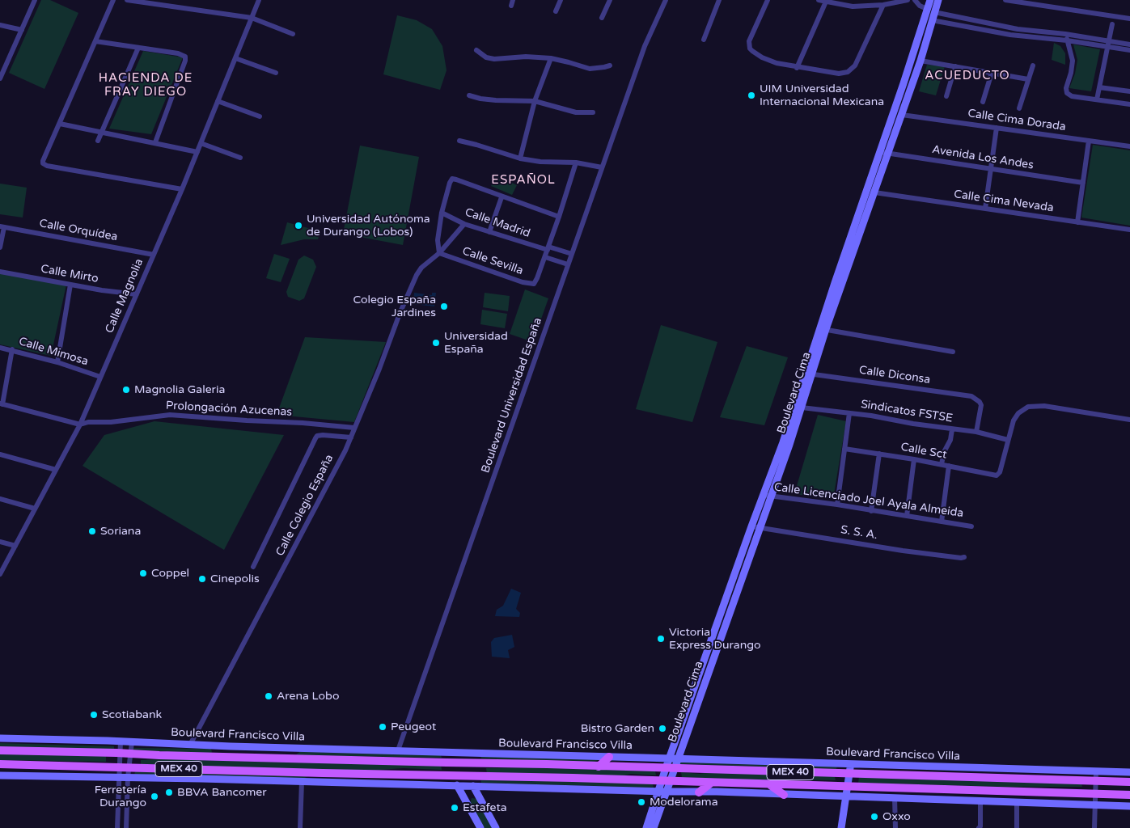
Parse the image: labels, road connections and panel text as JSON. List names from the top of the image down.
{
  "streets": {
    "main road": ["Boulevard Francisco Villa", "MEX 40"],
    "street": [
      "Calle Cima Dorada",
      "Avenida Los Andes",
      "Calle Cima Nevada",
      "Calle Madrid",
      "Calle Orquídea",
      "Calle Sevilla",
      "Calle Mirto",
      "Calle Magnolia",
      "Calle Mimosa",
      "Calle Diconsa",
      "Boulevard Cima",
      "Boulevard Universidad España",
      "Prolongación Azucenas",
      "Sindicatos FSTSE",
      "Calle Sct",
      "Calle Licenciado Joel Ayala Almeida",
      "Calle Colegio España",
      "S. S. A."
    ]
  },
  "crossings": [
    ["Calle Cima Dorada", "Boulevard Cima"],
    ["Avenida Los Andes", "Boulevard Cima"],
    ["Calle Cima Nevada", "Boulevard Cima"],
    ["Calle Madrid", "Boulevard Universidad España"],
    ["Calle Orquídea", "Calle Magnolia"],
    ["Calle Sevilla", "Calle Colegio España"],
    ["Calle Mirto", "Calle Magnolia"],
    ["Calle Magnolia", "Calle Mimosa"],
    ["Calle Magnolia", "Prolongación Azucenas"],
    ["Calle Diconsa", "Boulevard Cima"],
    ["Calle Diconsa", "Sindicatos FSTSE"],
    ["Boulevard Cima", "Sindicatos FSTSE"],
    ["Boulevard Cima", "Calle Licenciado Joel Ayala Almeida"],
    ["Boulevard Cima", "S. S. A."],
    ["Boulevard Cima", "Boulevard Francisco Villa"],
    ["Boulevard Cima", "MEX 40"],
    ["Boulevard Universidad España", "Boulevard Francisco Villa"],
    ["Prolongación Azucenas", "Calle Colegio España"],
    ["Sindicatos FSTSE", "Calle Sct"],
    ["Calle Colegio España", "Boulevard Francisco Villa"]
  ],
  "districts": ["ACUEDUCTO", "HACIENDA DE FRAY DIEGO", "ESPAÑOL"],
  "places": [
    "UIM Universidad Internacional Mexicana",
    "Universidad Autónoma de Durango (Lobos)",
    "Colegio España Jardines",
    "Universidad España",
    "Magnolia Galeria",
    "Soriana",
    "Coppel",
    "Cinepolis",
    "Victoria Express Durango",
    "Arena Lobo",
    "Scotiabank",
    "Peugeot",
    "Bistro Garden",
    "BBVA Bancomer",
    "Ferretería Durango",
    "Modelorama",
    "Estafeta",
    "Oxxo"
  ]
}
